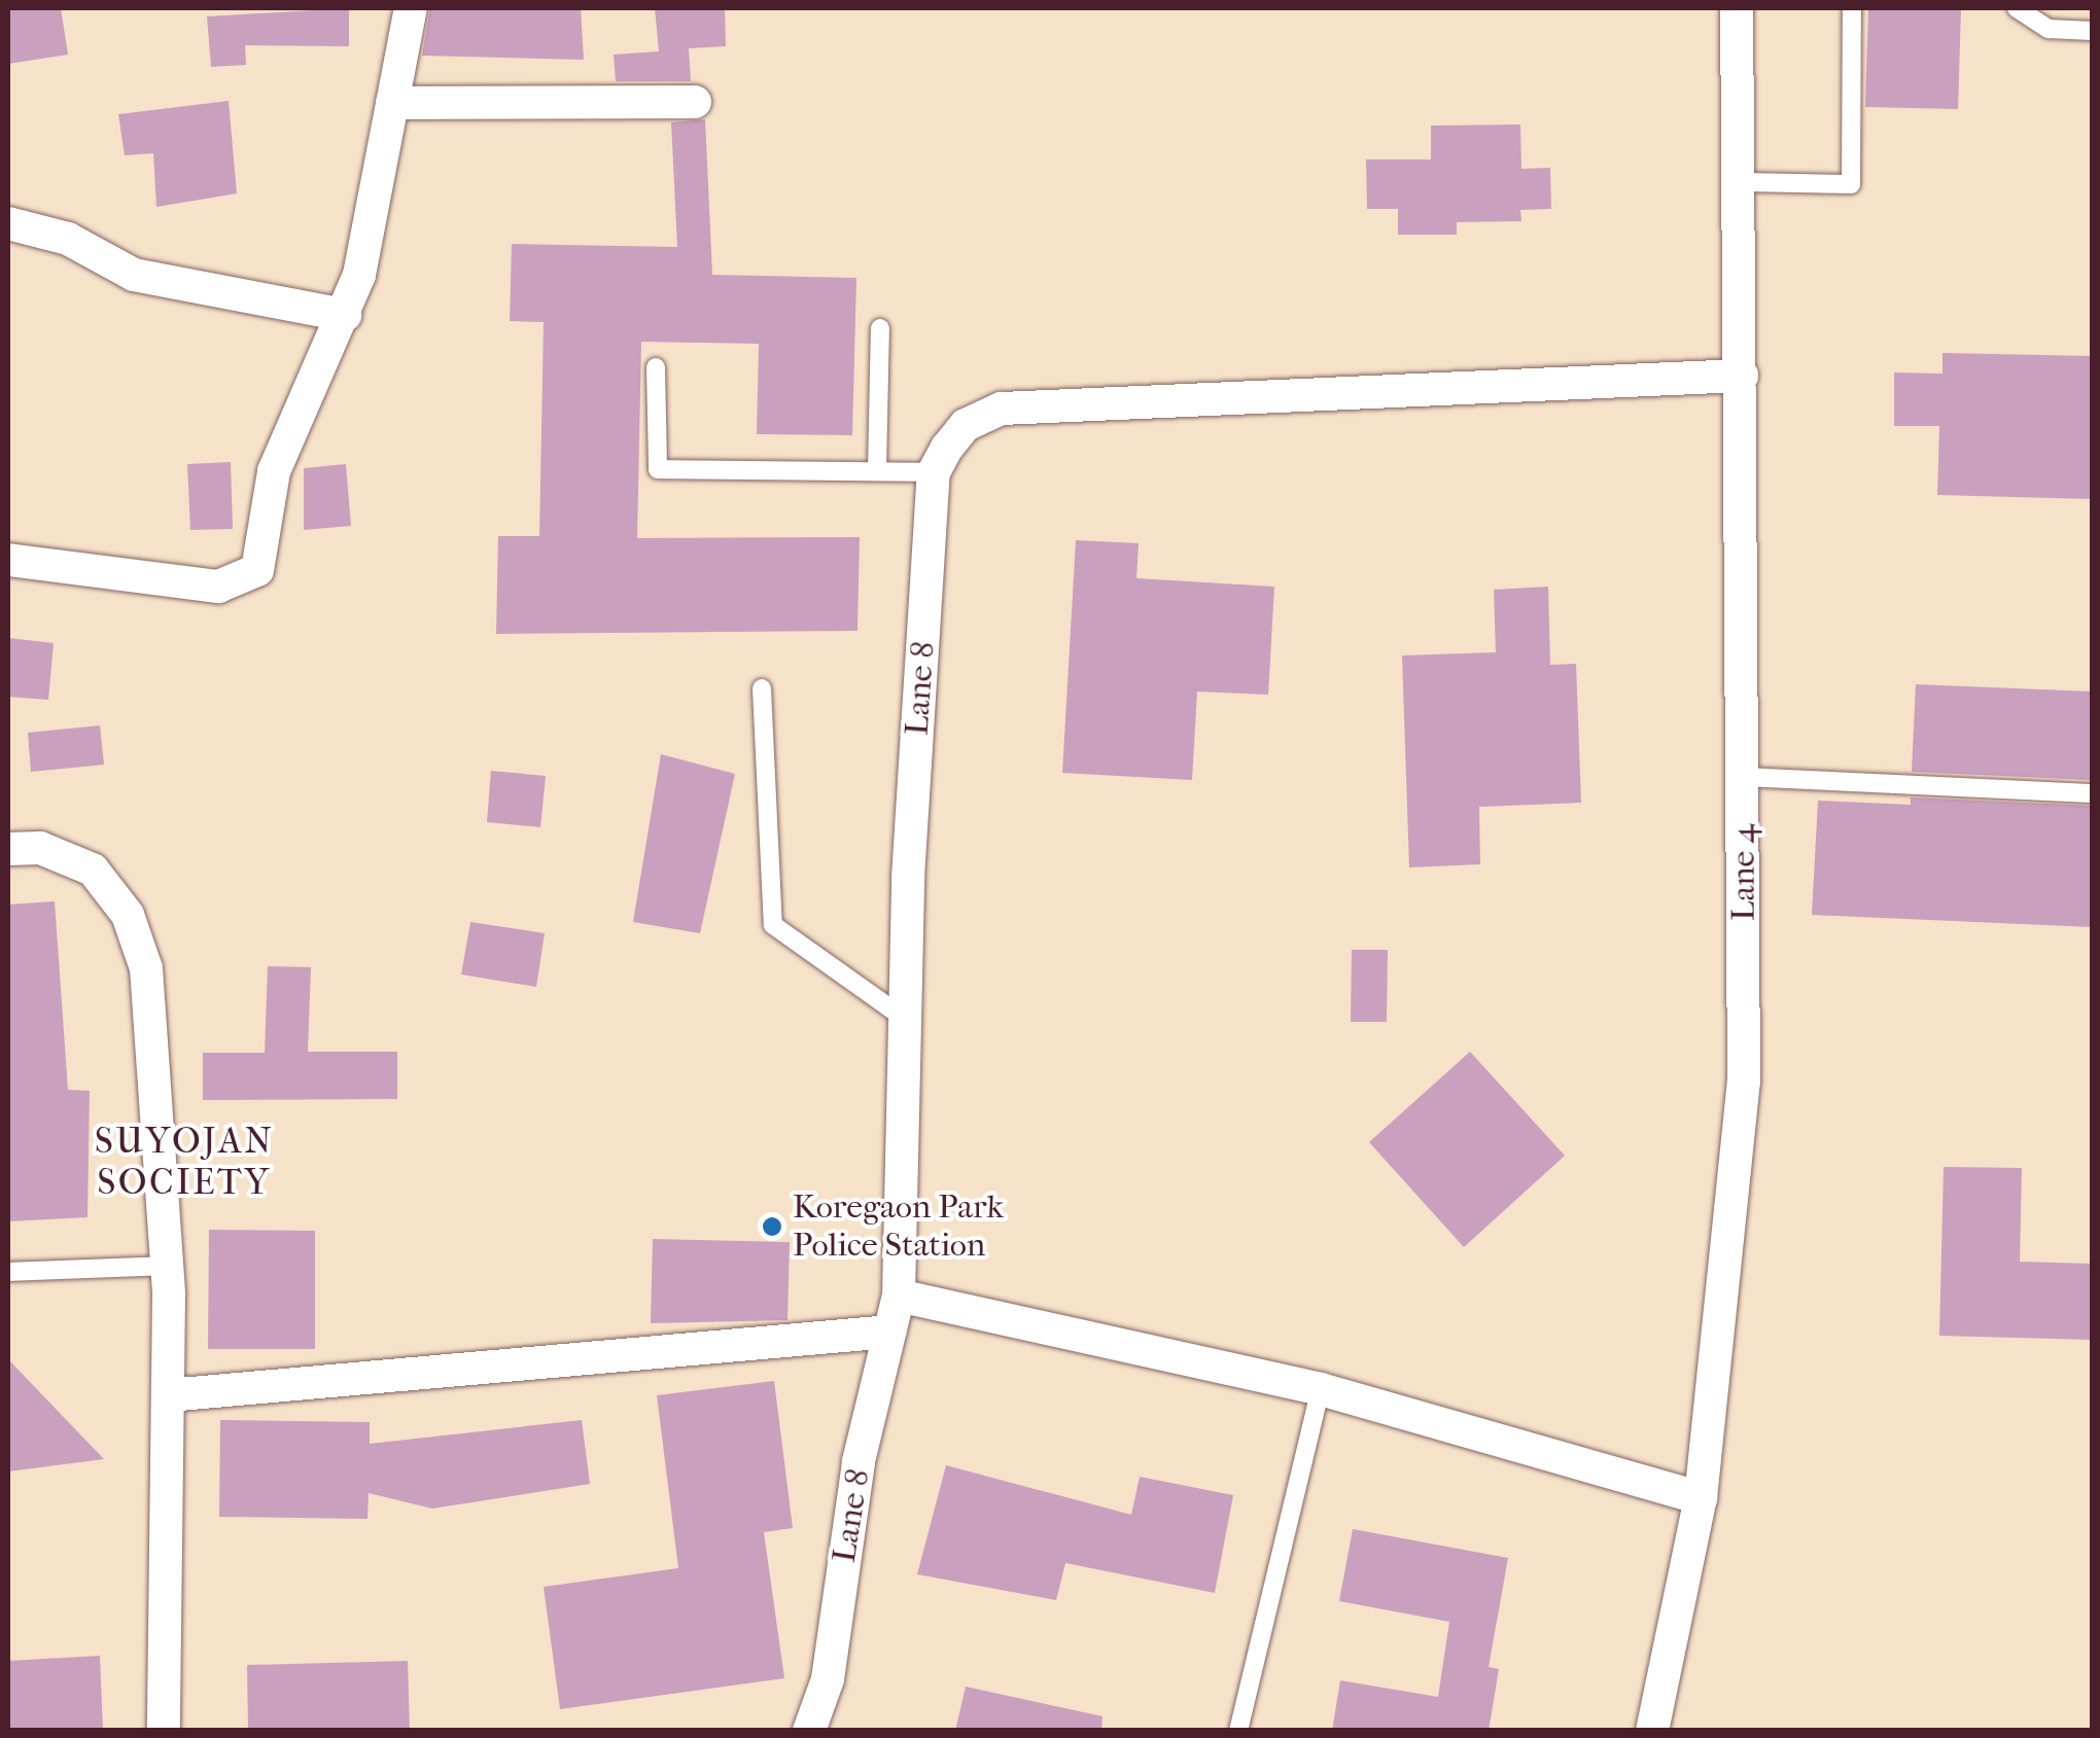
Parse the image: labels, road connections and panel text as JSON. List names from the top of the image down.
{
  "streets": {
    "street": ["Lane 8", "Lane 4"]
  },
  "districts": ["SUYOJAN SOCIETY"],
  "places": ["Koregaon Park Police Station"]
}
